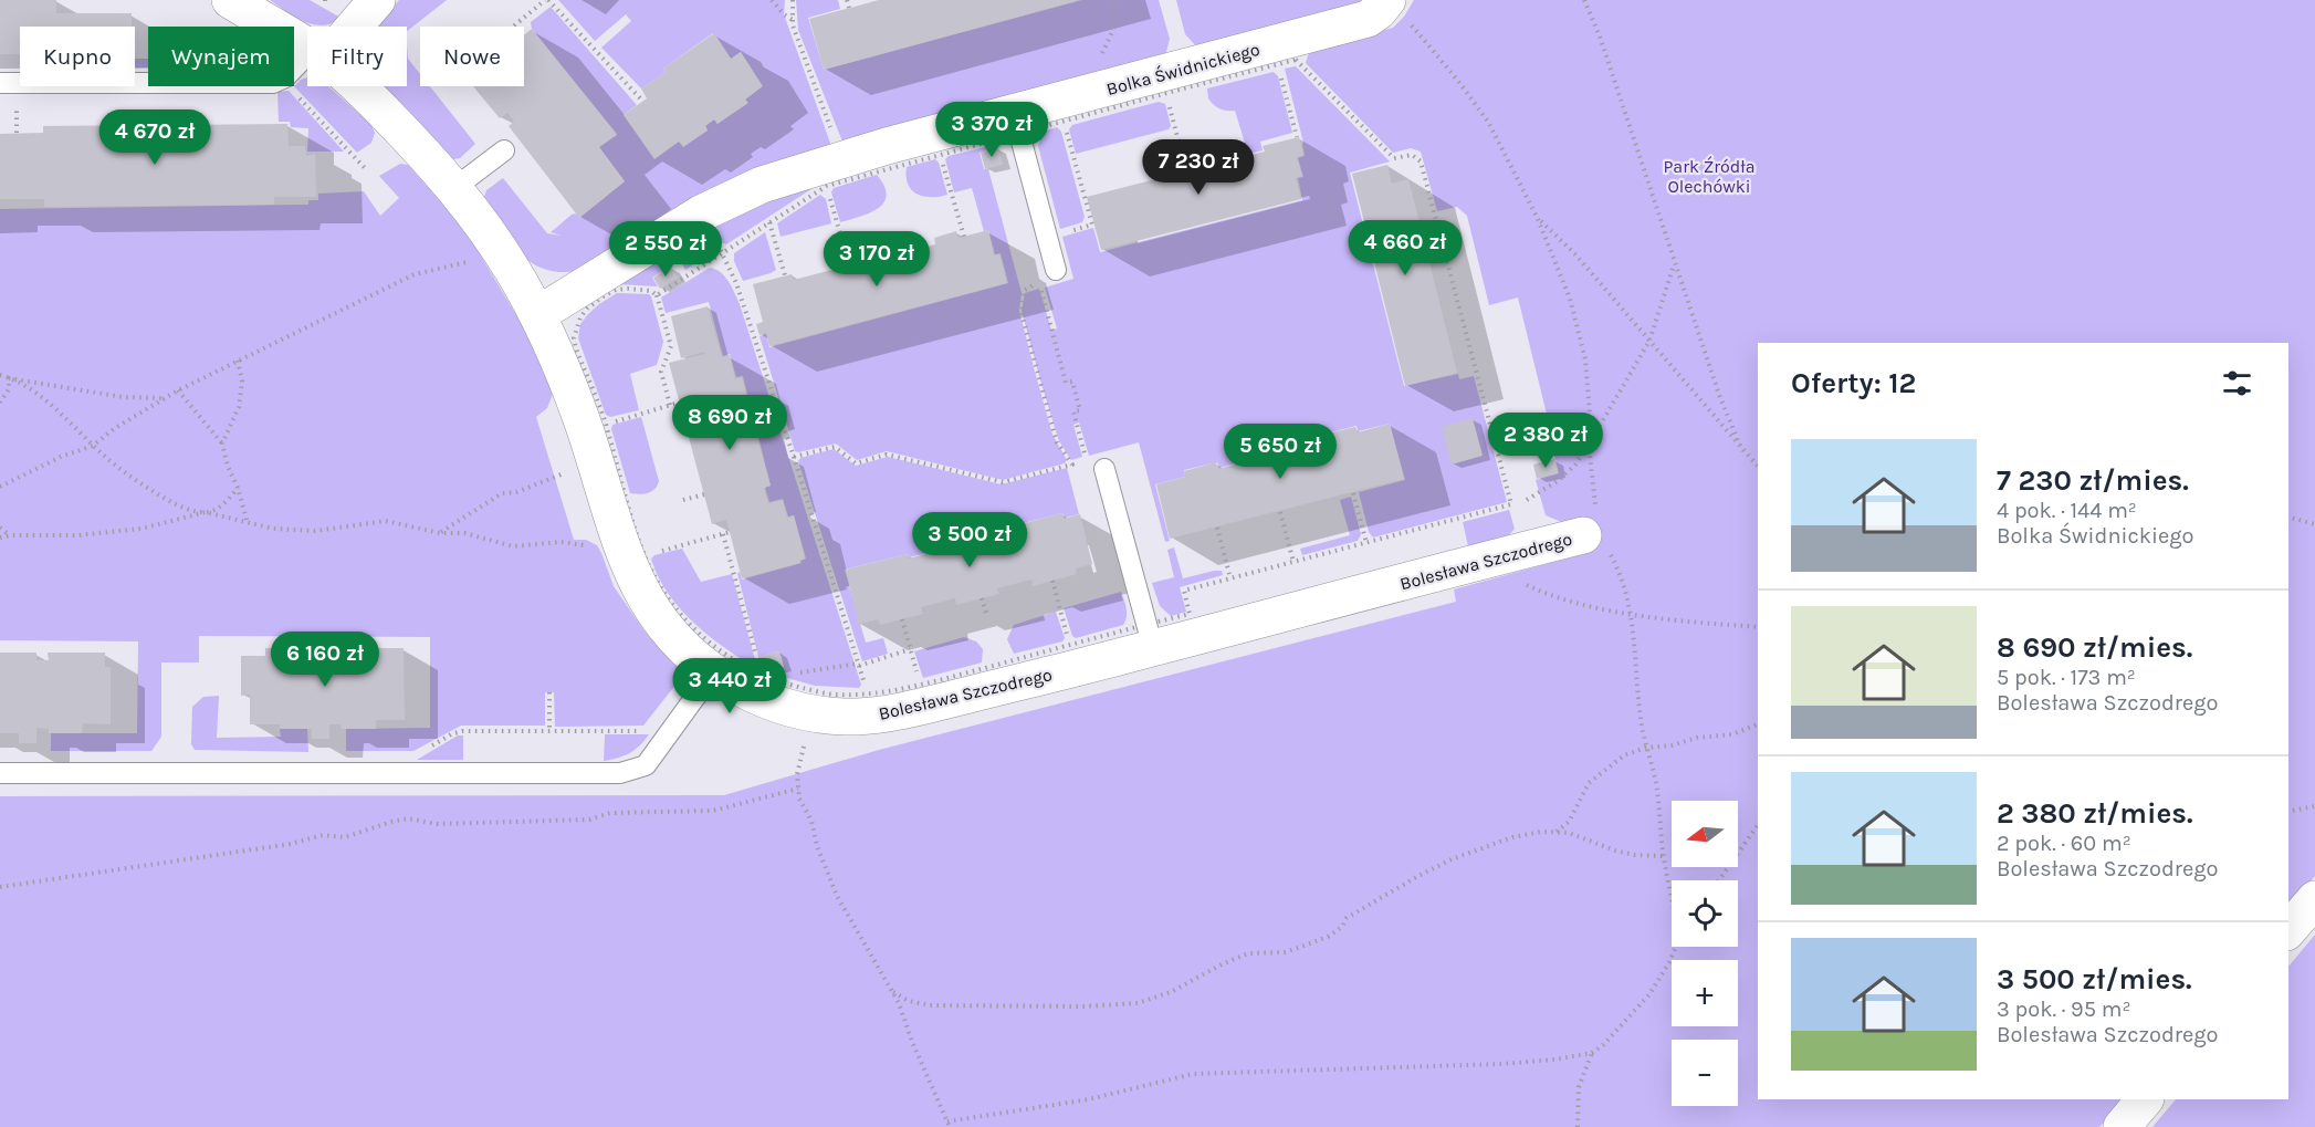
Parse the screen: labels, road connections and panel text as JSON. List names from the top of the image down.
{
  "streets": {
    "street": ["Bolka Świdnickiego", "Bolesława Szczodrego"]
  },
  "crossings": [
    ["Bolka Świdnickiego", "Bolesława Szczodrego"]
  ],
  "parks": ["Park Źródła Olechówki"],
  "north": "left",
  "page": {
    "chip": [
      "Kupno",
      "Wynajem",
      "Filtry",
      "Nowe"
    ],
    "price": [
      "3 370 zł",
      "4 670 zł",
      "7 230 zł",
      "4 660 zł",
      "2 550 zł",
      "3 170 zł",
      "8 690 zł",
      "2 380 zł",
      "5 650 zł",
      "3 500 zł",
      "6 160 zł",
      "3 440 zł"
    ],
    "heading": "Oferty: 12",
    "list": [
      {
        "name": "7 230 zł/mies.",
        "note": "4 pok. · 144 m² · Bolka Świdnickiego"
      },
      {
        "name": "8 690 zł/mies.",
        "note": "5 pok. · 173 m² · Bolesława Szczodrego"
      },
      {
        "name": "2 380 zł/mies.",
        "note": "2 pok. · 60 m² · Bolesława Szczodrego"
      },
      {
        "name": "3 500 zł/mies.",
        "note": "3 pok. · 95 m² · Bolesława Szczodrego"
      }
    ],
    "map_buttons": ["+", "−"]
  }
}
